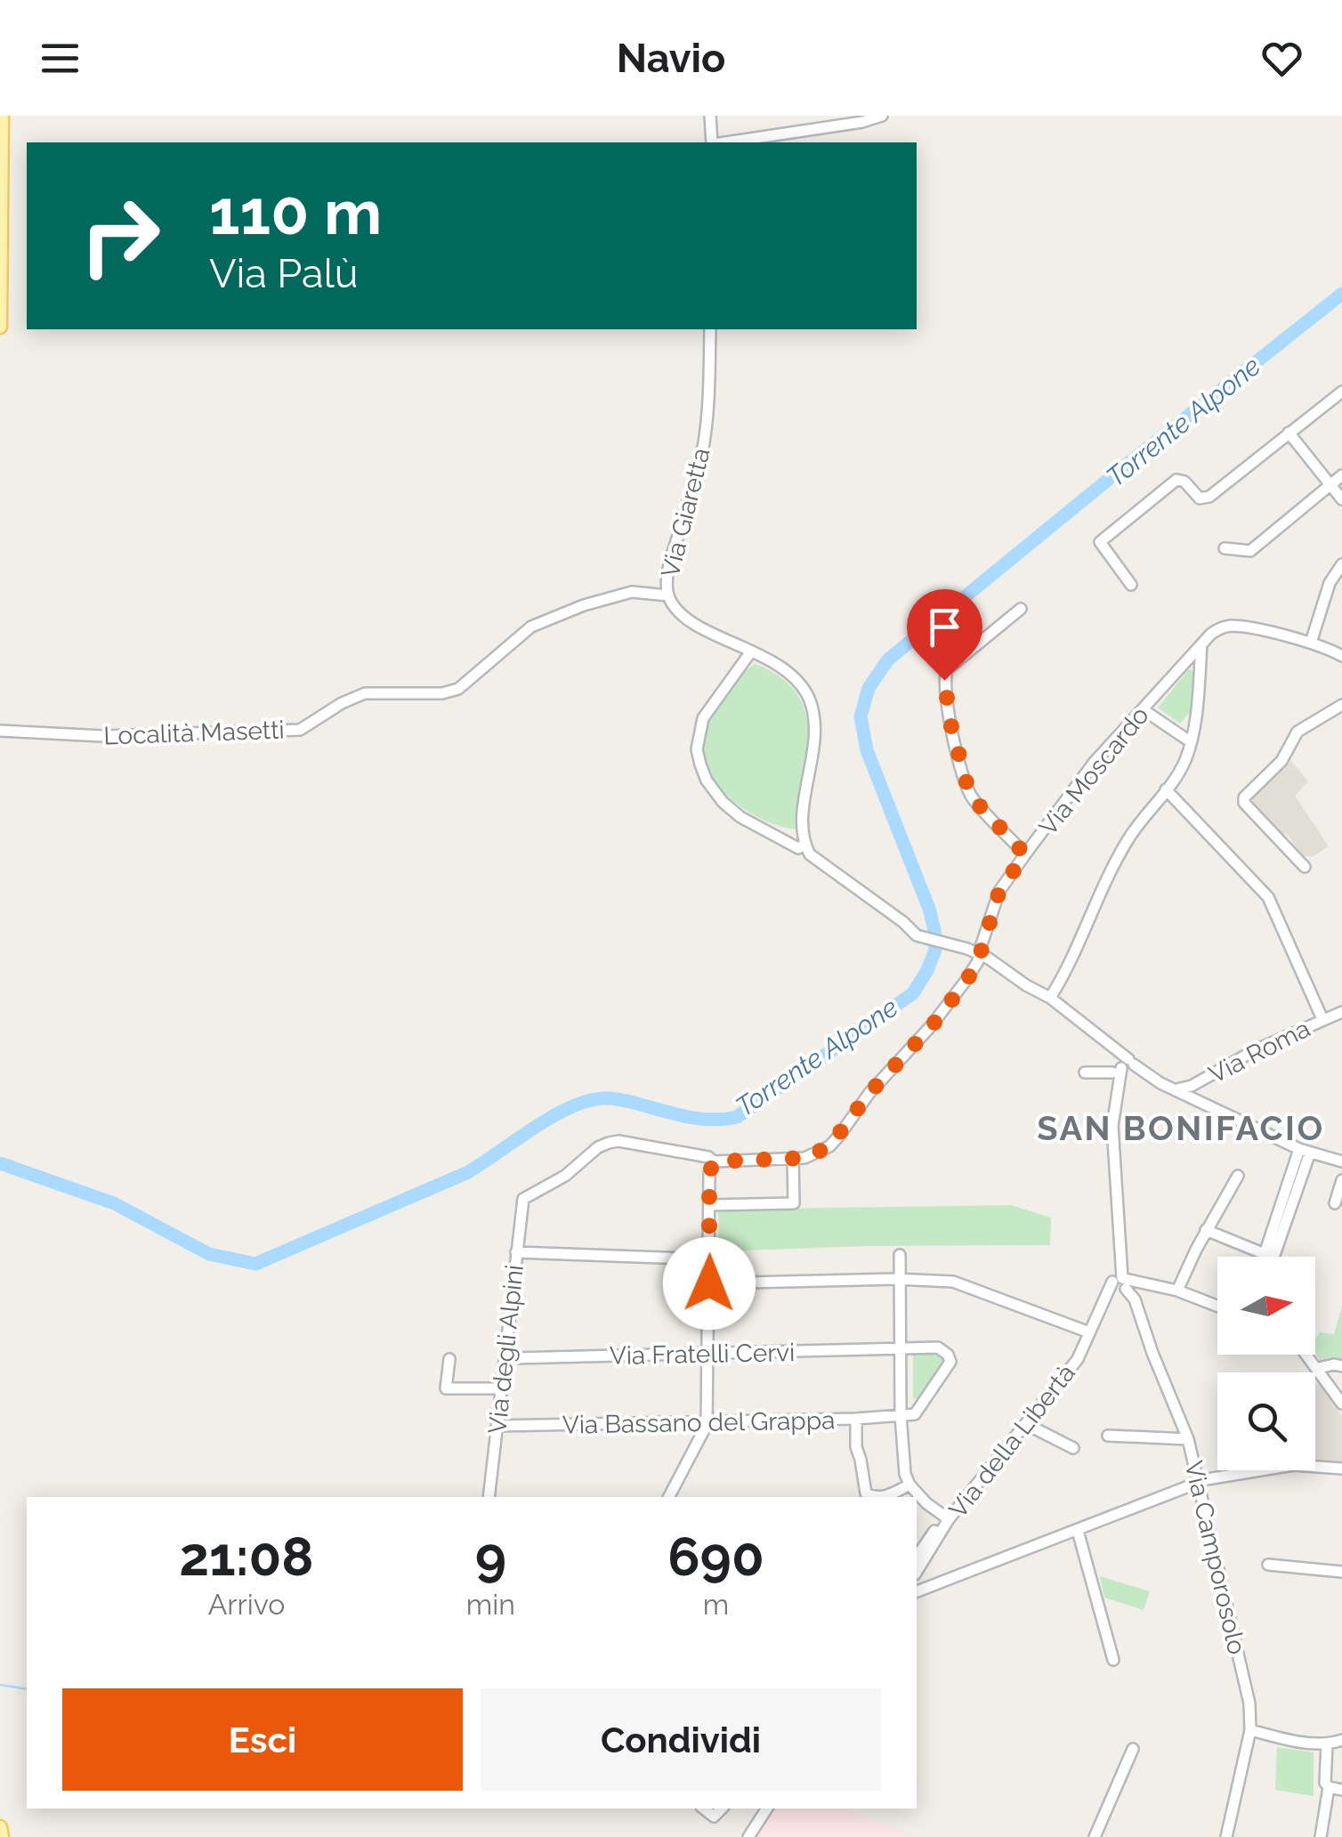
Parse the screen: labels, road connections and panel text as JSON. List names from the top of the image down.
{
  "streets": {
    "street": [
      "Via Giaretta",
      "Località Masetti",
      "Via Moscardo",
      "Via Roma",
      "Via degli Alpini",
      "Via Fratelli Cervi",
      "Via Bassano del Grappa",
      "Via della Libertà",
      "Via Camporosolo"
    ]
  },
  "crossings": [
    ["Via Giaretta", "Località Masetti"],
    ["Via degli Alpini", "Via Fratelli Cervi"],
    ["Via degli Alpini", "Via Bassano del Grappa"],
    ["Via Fratelli Cervi", "Via Bassano del Grappa"],
    ["Via della Libertà", "Via Camporosolo"]
  ],
  "districts": ["SAN BONIFACIO"],
  "water": ["Torrente Alpone"],
  "north": "right",
  "page": {
    "header": "Navio",
    "turn": ["110 m", "Via Palù"],
    "eta": [
      "21:08",
      "Arrivo",
      "9",
      "min",
      "690",
      "m"
    ],
    "buttons": ["Esci", "Condividi"]
  }
}
